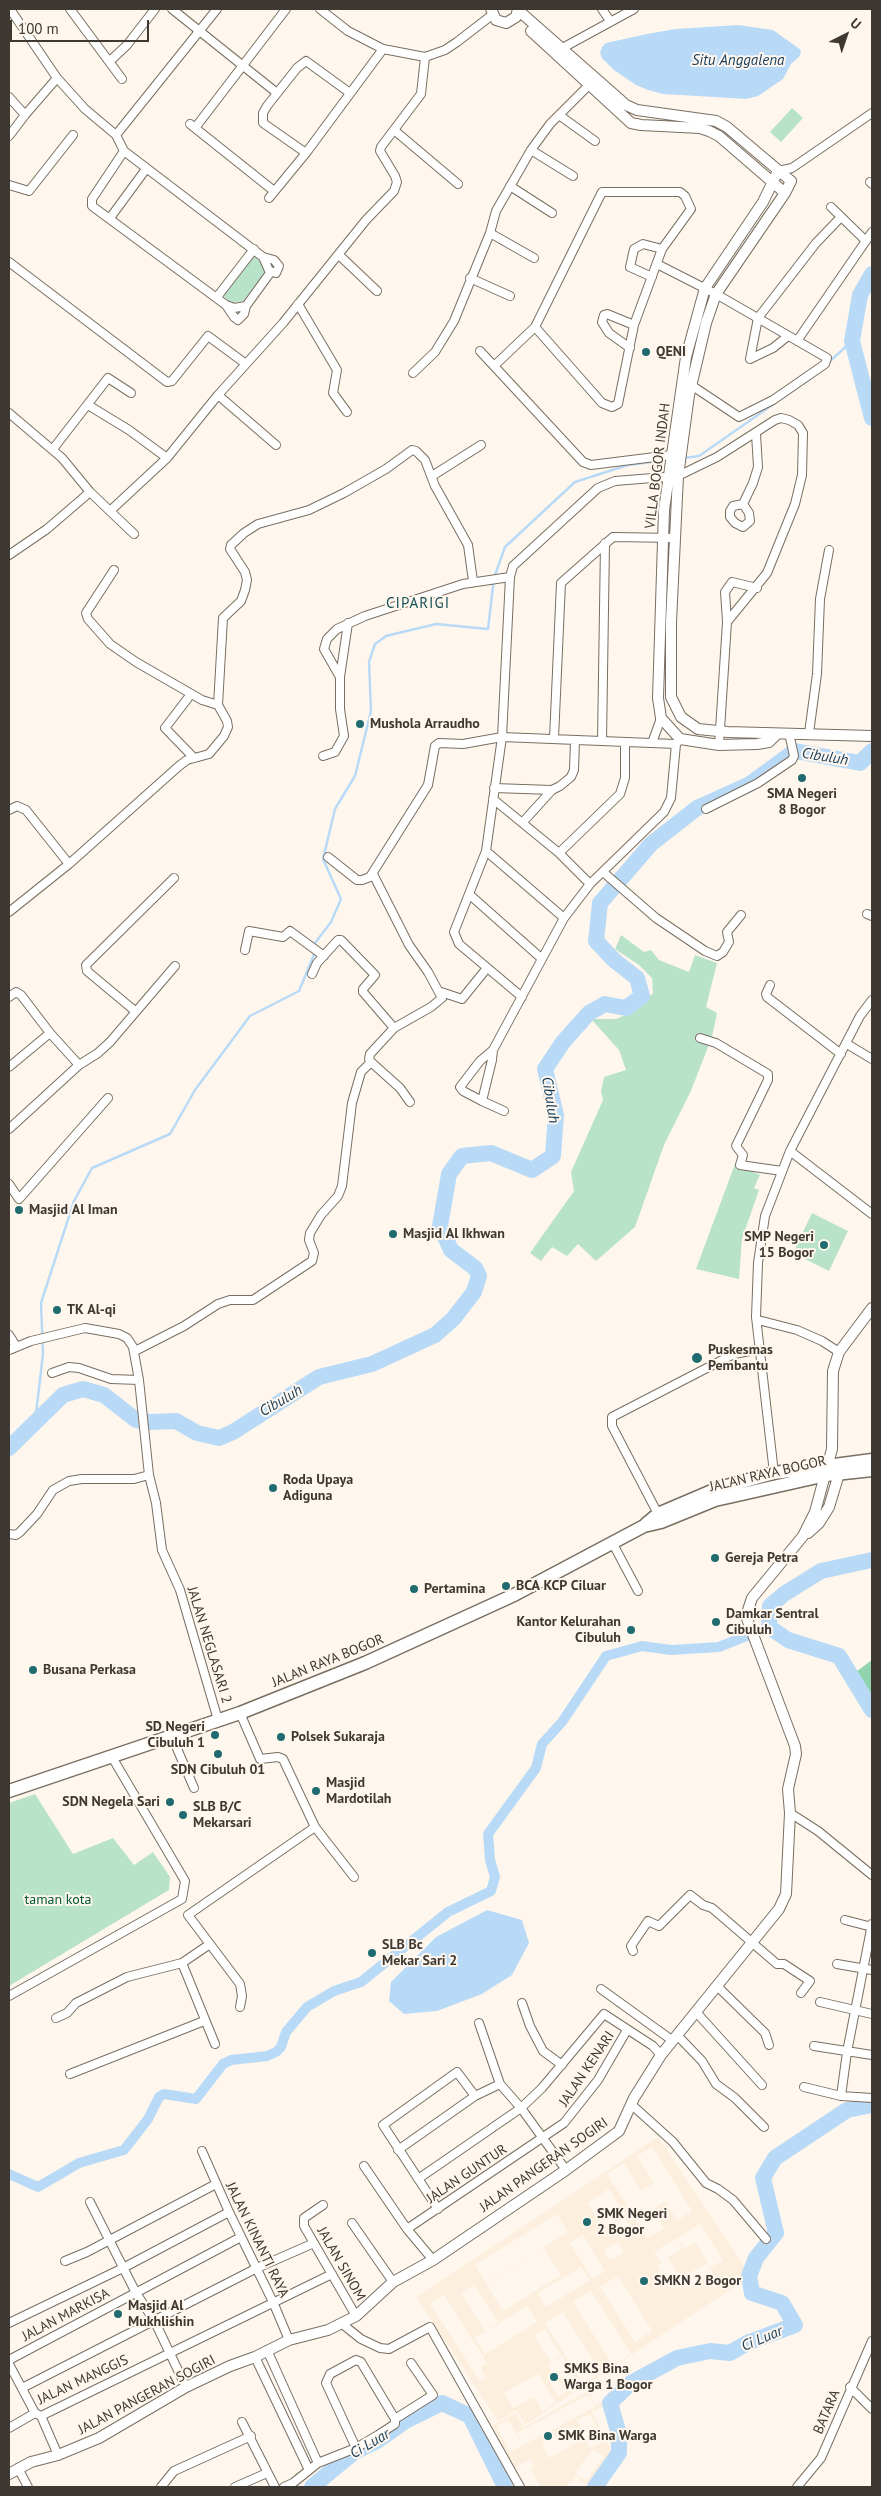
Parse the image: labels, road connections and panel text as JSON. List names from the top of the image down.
{
  "streets": {
    "highway": ["JALAN RAYA BOGOR"],
    "street": [
      "VILLA BOGOR INDAH",
      "JALAN NEGLASARI 2",
      "JALAN KENARI",
      "JALAN PANGERAN SOGIRI",
      "JALAN GUNTUR",
      "JALAN KINANTI RAYA",
      "JALAN SINOM",
      "JALAN MARKISA",
      "JALAN MANGGIS",
      "BATARA"
    ]
  },
  "crossings": [
    ["JALAN RAYA BOGOR", "JALAN NEGLASARI 2"],
    ["JALAN RAYA BOGOR", "JALAN PANGERAN SOGIRI"],
    ["JALAN KENARI", "JALAN GUNTUR"],
    ["JALAN PANGERAN SOGIRI", "JALAN KINANTI RAYA"],
    ["JALAN PANGERAN SOGIRI", "JALAN SINOM"],
    ["JALAN KINANTI RAYA", "JALAN MARKISA"],
    ["JALAN KINANTI RAYA", "JALAN MANGGIS"],
    ["JALAN SINOM", "JALAN MANGGIS"]
  ],
  "districts": ["CIPARIGI"],
  "water": ["Situ Anggalena", "Cibuluh", "Ci Luar"],
  "parks": ["taman kota"],
  "places": [
    "QENI",
    "Mushola Arraudho",
    "SMA Negeri 8 Bogor",
    "Masjid Al Iman",
    "Masjid Al Ikhwan",
    "SMP Negeri 15 Bogor",
    "TK Al-qi",
    "Puskesmas Pembantu",
    "Roda Upaya Adiguna",
    "Gereja Petra",
    "BCA KCP Ciluar",
    "Pertamina",
    "Damkar Sentral Cibuluh",
    "Kantor Kelurahan Cibuluh",
    "Busana Perkasa",
    "SD Negeri Cibuluh 1",
    "Polsek Sukaraja",
    "SDN Cibuluh 01",
    "Masjid Mardotilah",
    "SDN Negela Sari",
    "SLB B/C Mekarsari",
    "SLB Bc Mekar Sari 2",
    "SMK Negeri 2 Bogor",
    "SMKN 2 Bogor",
    "Masjid Al Mukhlishin",
    "SMKS Bina Warga 1 Bogor",
    "SMK Bina Warga"
  ],
  "scale_bar": "100 m",
  "north": "top right"
}
